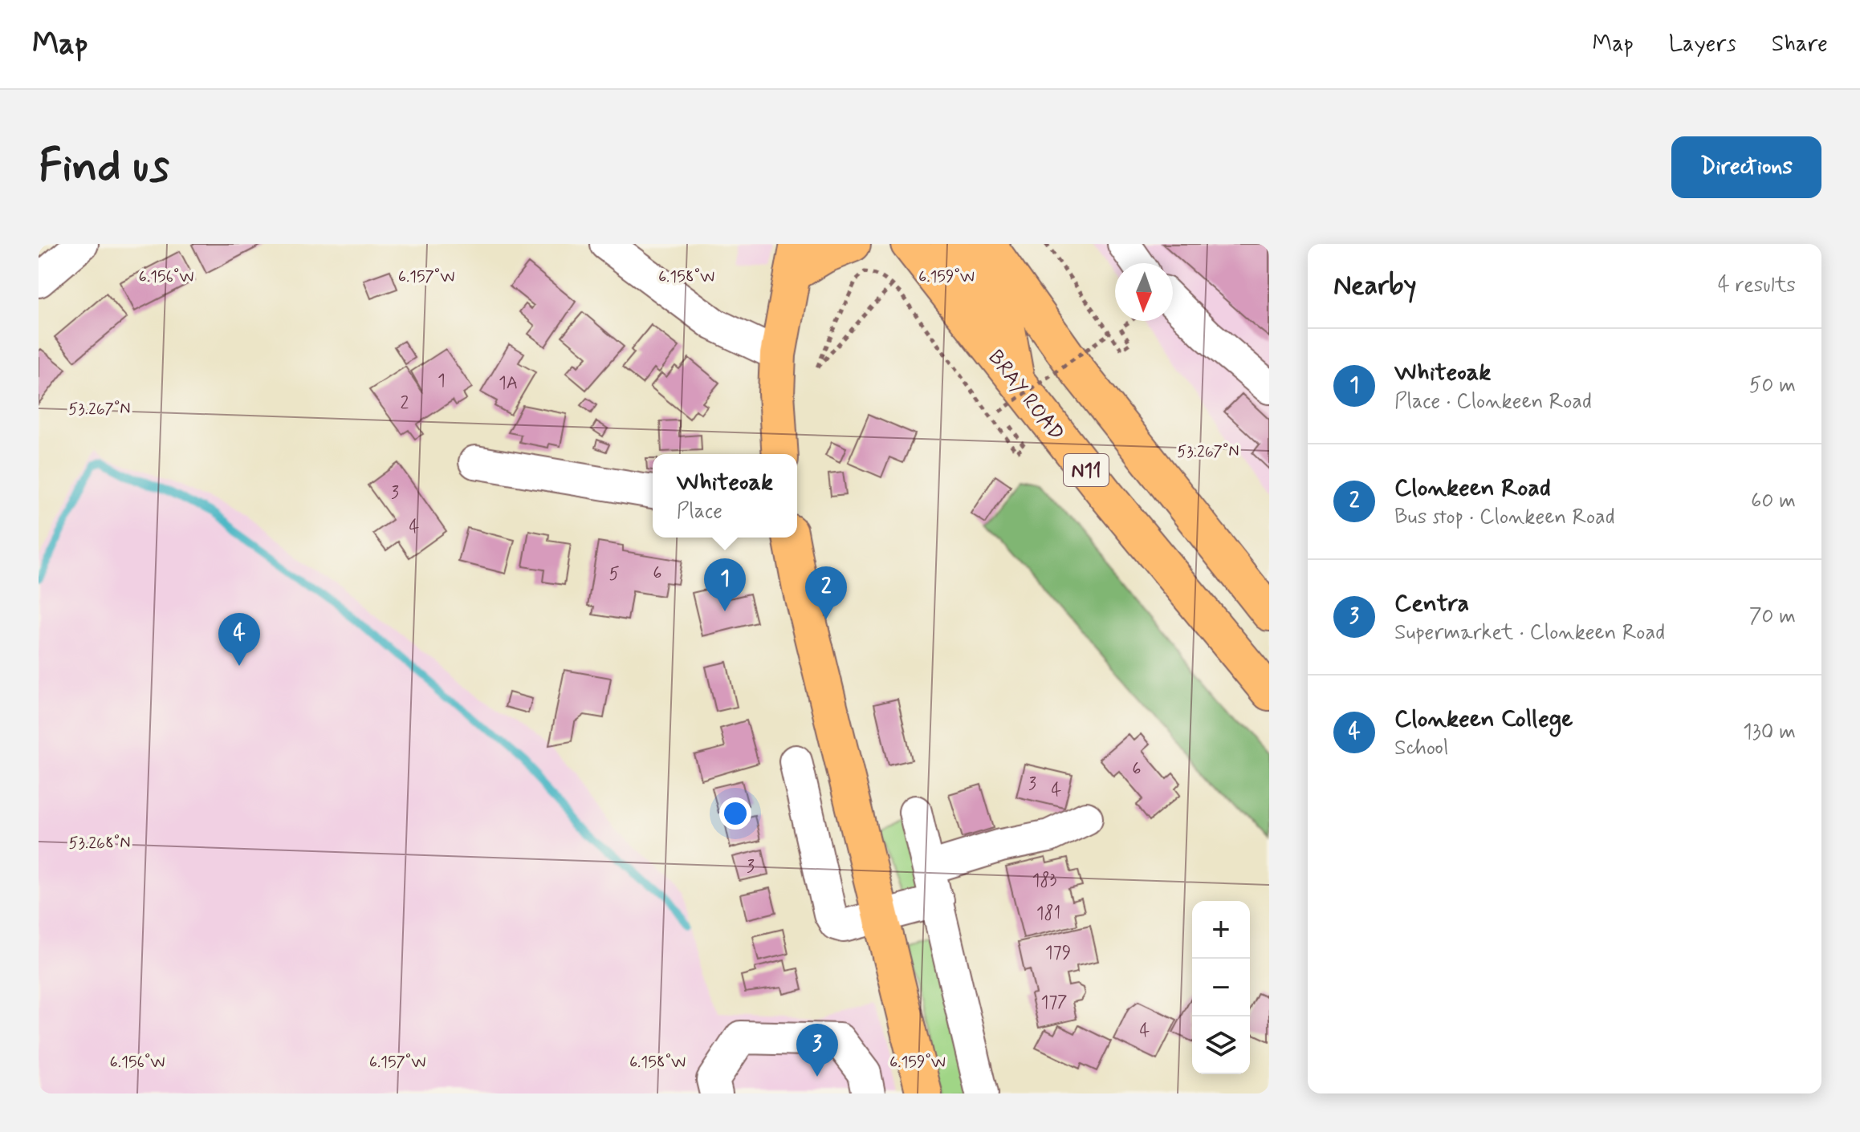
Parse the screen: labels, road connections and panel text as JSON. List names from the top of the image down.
{
  "streets": {
    "main road": ["BRAY ROAD", "N11"]
  },
  "crossings": [
    ["BRAY ROAD", "N11"]
  ],
  "house_numbers": [
    "1",
    "1A",
    "2",
    "3",
    "4",
    "6",
    "5",
    "6",
    "3",
    "4",
    "3",
    "183",
    "181",
    "179",
    "177",
    "4"
  ],
  "north": "bottom",
  "page": {
    "header": "Map",
    "nav": ["Map", "Layers", "Share"],
    "buttons": "Directions",
    "title": "Find us",
    "heading": ["Nearby", "4 results"],
    "list": [
      {
        "mark": "1",
        "name": "Whiteoak",
        "note": "Place · Clonkeen Road",
        "value": "50 m"
      },
      {
        "mark": "2",
        "name": "Clonkeen Road",
        "note": "Bus stop · Clonkeen Road",
        "value": "60 m"
      },
      {
        "mark": "3",
        "name": "Centra",
        "note": "Supermarket · Clonkeen Road",
        "value": "70 m"
      },
      {
        "mark": "4",
        "name": "Clonkeen College",
        "note": "School",
        "value": "130 m"
      }
    ],
    "popup": ["Whiteoak", "Place"],
    "pins": [
      "1",
      "2",
      "4",
      "3"
    ],
    "map_buttons": ["+", "−"]
  },
  "coordinates": [
    "6.156°W",
    "6.157°W",
    "6.158°W",
    "6.159°W",
    "53.267°N",
    "53.268°N"
  ]
}
